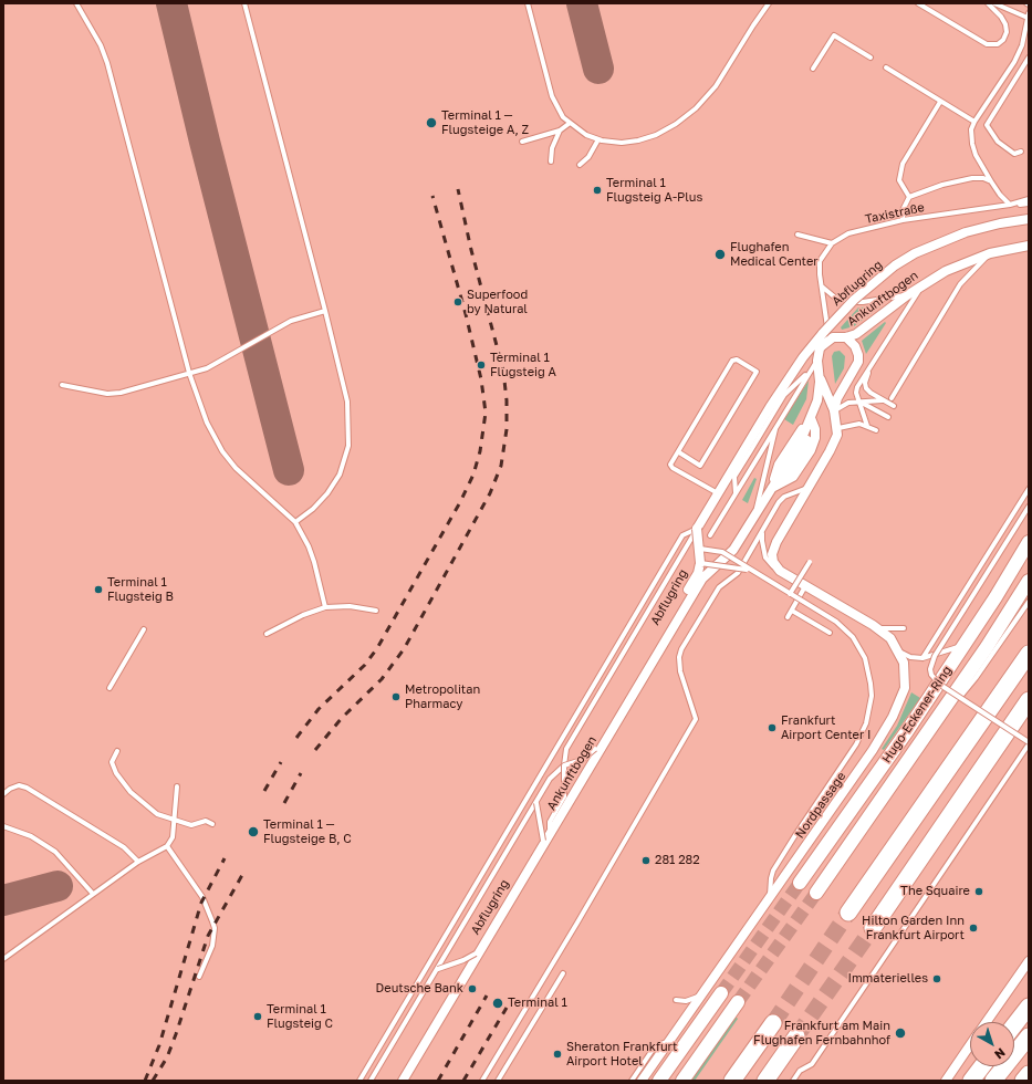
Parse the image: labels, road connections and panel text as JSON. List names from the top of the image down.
{
  "streets": {
    "street": [
      "Abflugring",
      "Ankunftbogen",
      "Hugo-Eckener-Ring",
      "Nordpassage"
    ],
    "lane": ["Taxistraße"]
  },
  "crossings": [
    ["Taxistraße", "Ankunftbogen"],
    ["Abflugring", "Ankunftbogen"]
  ],
  "places": [
    "Terminal 1 — Flugsteige A, Z",
    "Terminal 1 Flugsteig A-Plus",
    "Flughafen Medical Center",
    "Superfood by Natural",
    "Terminal 1 Flugsteig A",
    "Terminal 1 Flugsteig B",
    "Metropolitan Pharmacy",
    "Frankfurt Airport Center I",
    "Terminal 1 — Flugsteige B, C",
    "281 282",
    "The Squaire",
    "Hilton Garden Inn Frankfurt Airport",
    "Immaterielles",
    "Deutsche Bank",
    "Terminal 1",
    "Terminal 1 Flugsteig C",
    "Frankfurt am Main Flughafen Fernbahnhof",
    "Sheraton Frankfurt Airport Hotel"
  ],
  "north": "bottom right"
}
